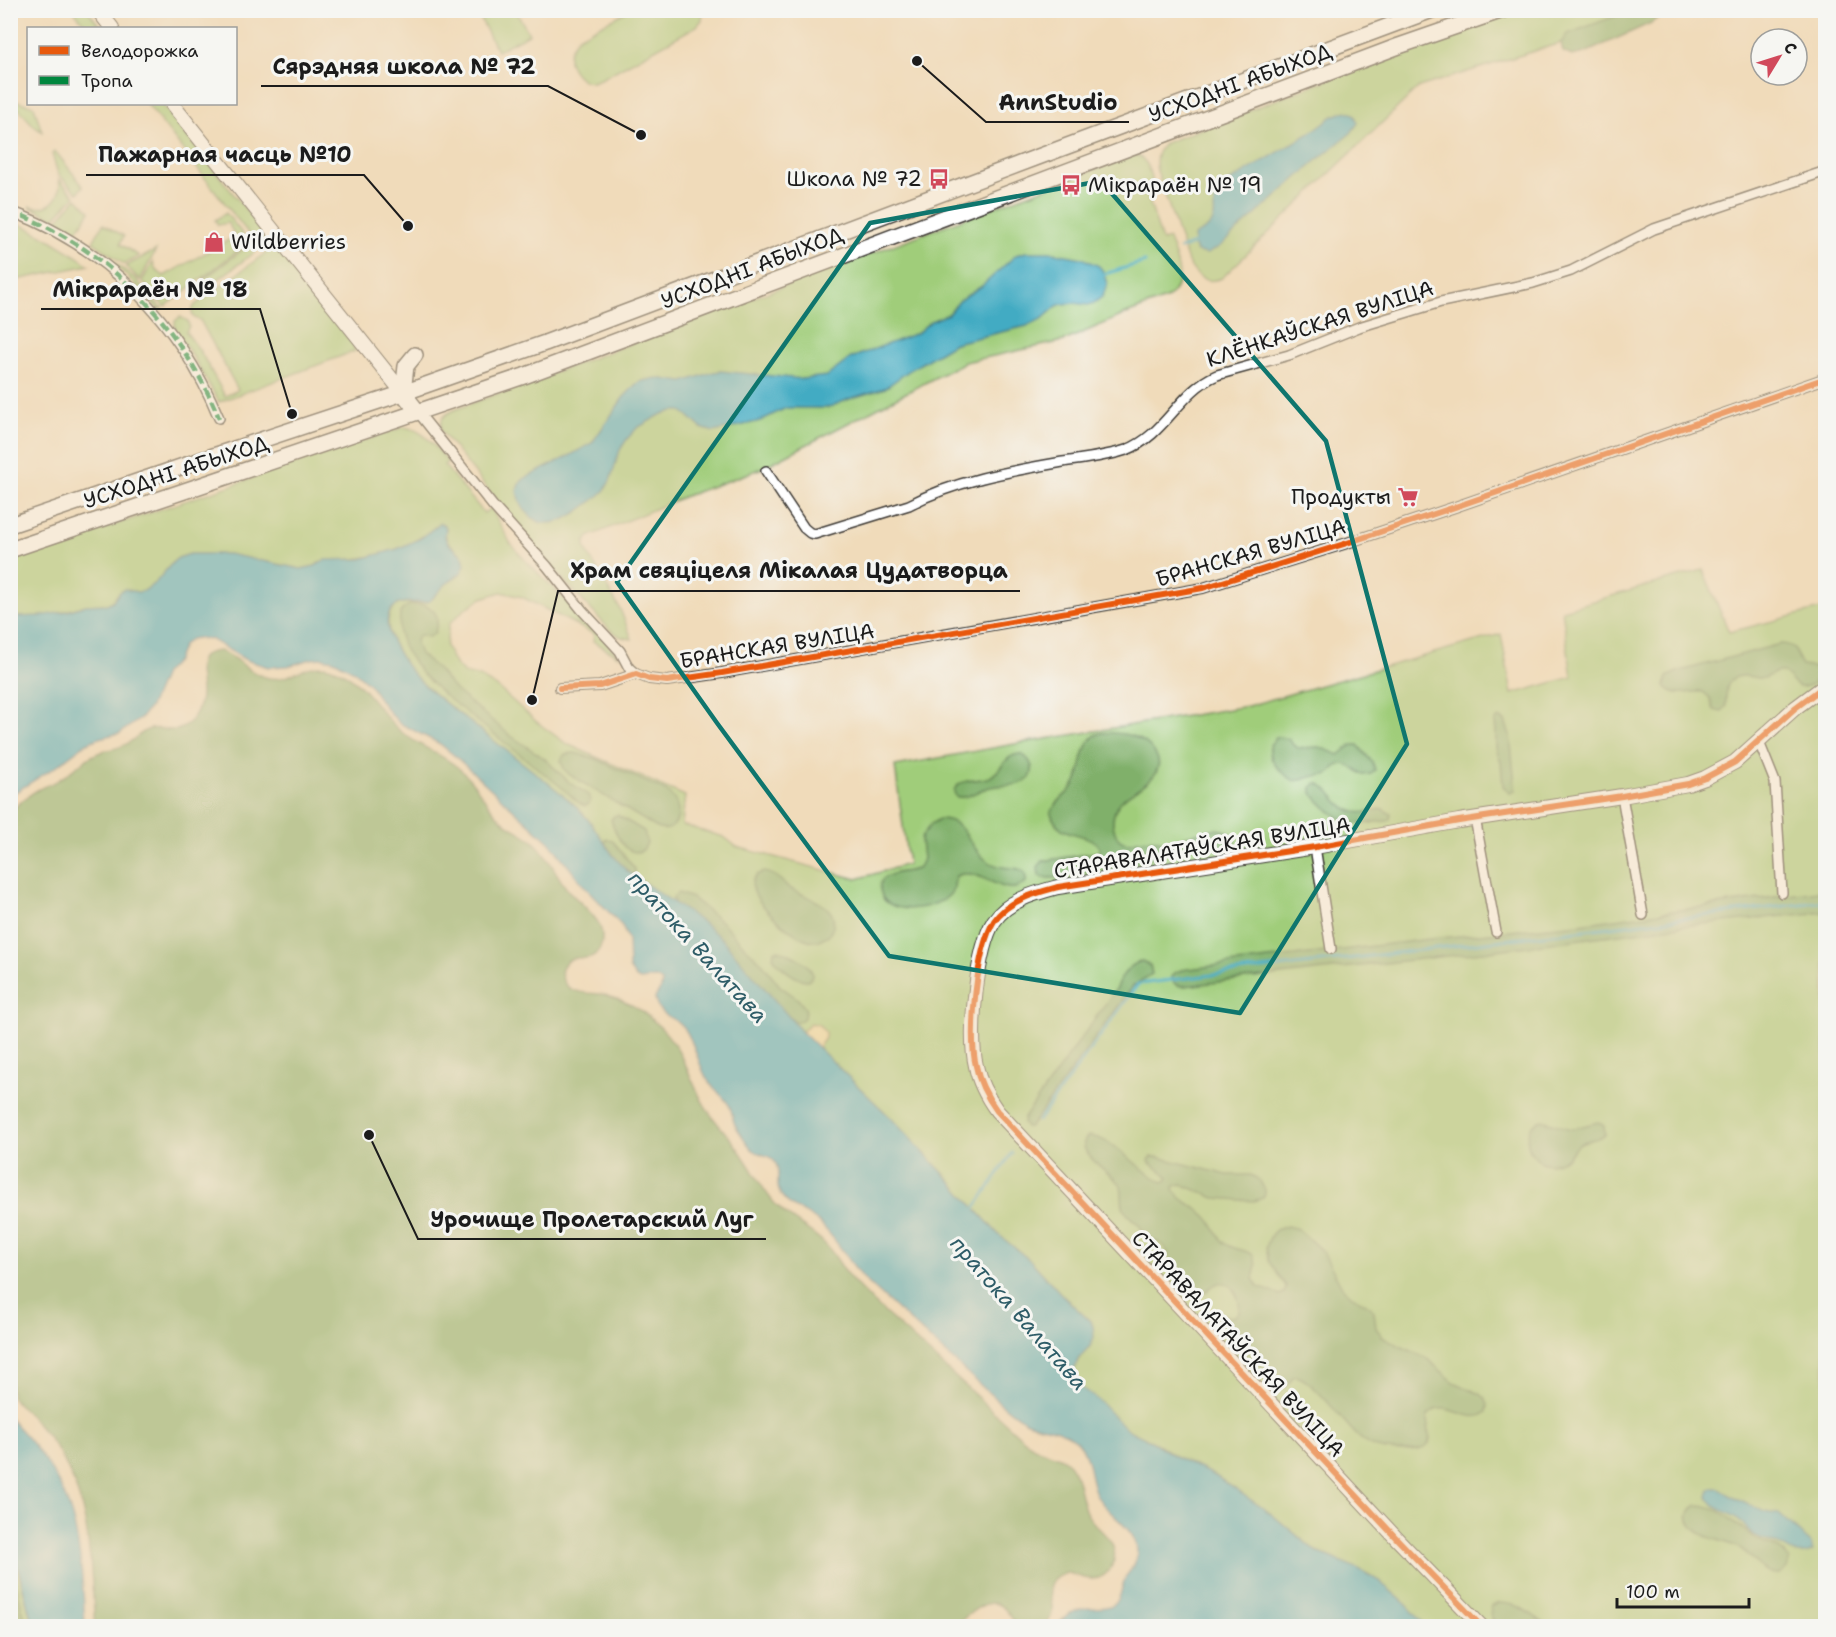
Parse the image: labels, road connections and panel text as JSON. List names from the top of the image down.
{
  "streets": {
    "main road": ["УСХОДНІ АБЫХОД"],
    "street": ["КЛЁНКАЎСКАЯ ВУЛІЦА", "БРАНСКАЯ ВУЛІЦА", "СТАРАВАЛАТАЎСКАЯ ВУЛІЦА"]
  },
  "water": ["пратока Валатава"],
  "places": {
    "other": [
      "AnnStudio",
      "Сярэдняя школа № 72",
      "Пажарная часць №10",
      "Мікрараён № 18",
      "Храм свяціцеля Мікалая Цудатворца",
      "Урочище Пролетарский Луг"
    ],
    "bus stop": ["Школа № 72", "Мікрараён № 19"],
    "shop": ["Wildberries"],
    "supermarket": ["Продукты"]
  },
  "legend": ["Велодорожка", "Тропа"],
  "scale_bar": "100 m",
  "north": "top right"
}
